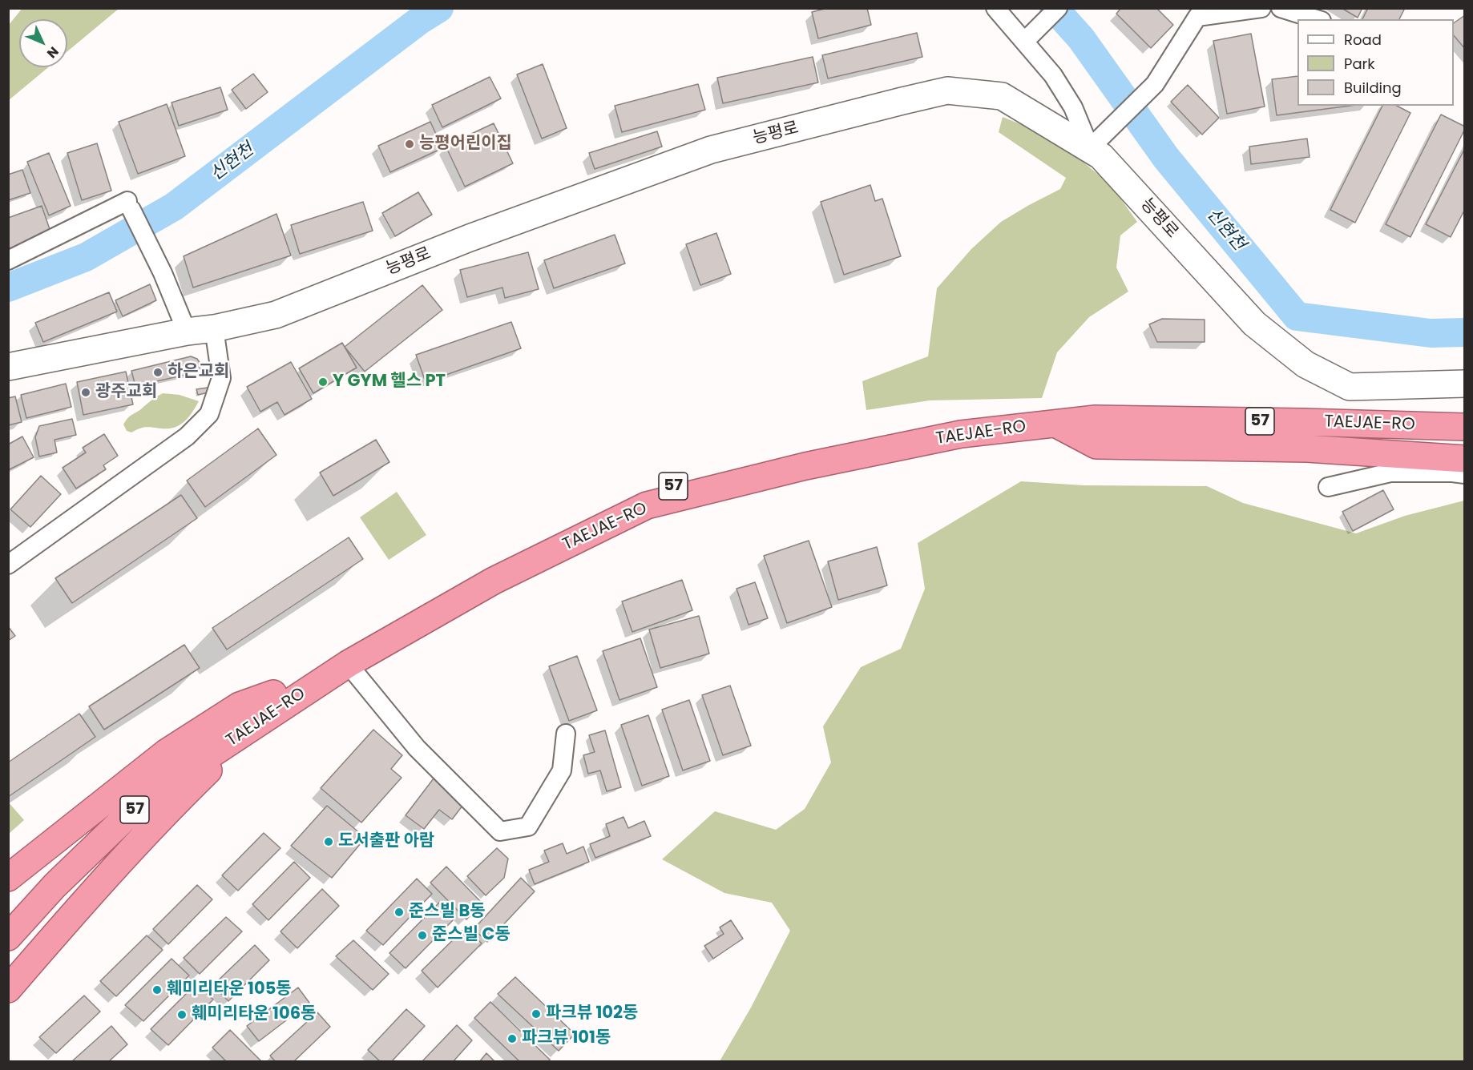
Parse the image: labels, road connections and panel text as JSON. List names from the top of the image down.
{
  "streets": {
    "highway": ["57", "TAEJAE-RO"],
    "main road": ["능평로"]
  },
  "water": ["신현천"],
  "places": [
    "능평어린이집",
    "하은교회",
    "Y GYM 헬스 PT",
    "광주교회",
    "도서출판 아람",
    "준스빌 B동",
    "준스빌 C동",
    "훼미리타운 105동",
    "파크뷰 102동",
    "훼미리타운 106동",
    "파크뷰 101동"
  ],
  "legend": ["Road", "Park", "Building"],
  "north": "bottom right"
}
